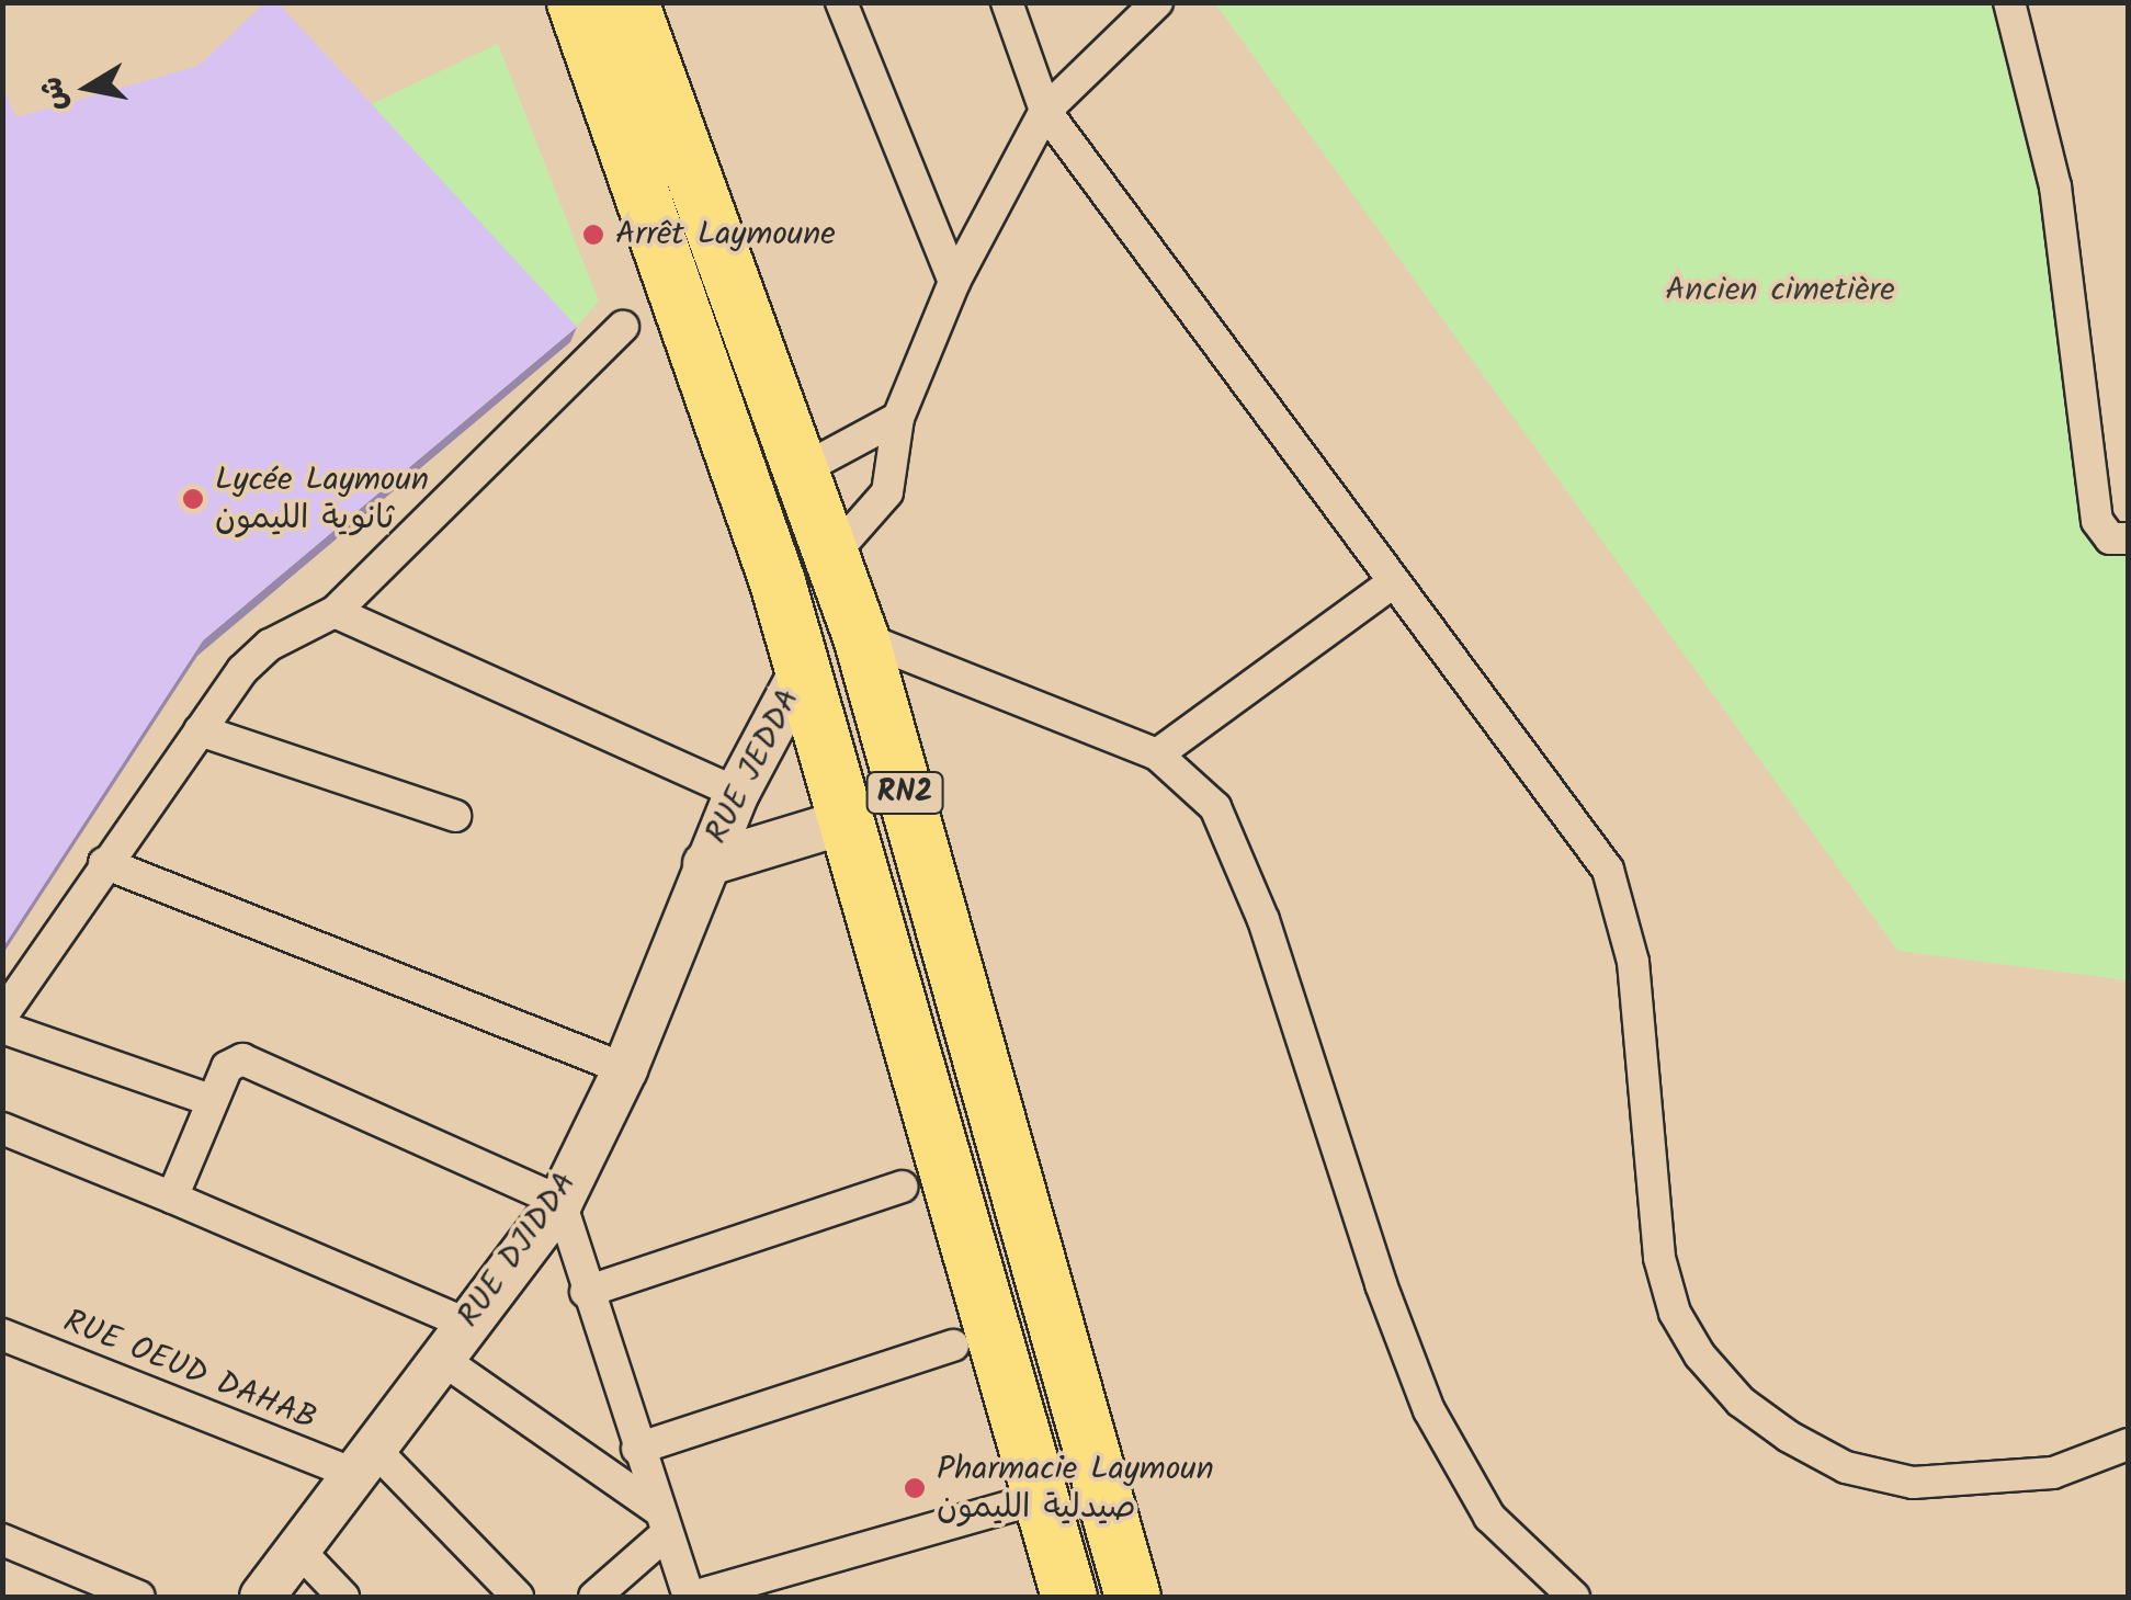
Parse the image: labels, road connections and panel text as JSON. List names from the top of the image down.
{
  "streets": {
    "highway": ["RN2"],
    "street": ["RUE JEDDA", "RUE DJIDDA", "RUE OEUD DAHAB"]
  },
  "crossings": [
    ["RUE JEDDA", "RN2"],
    ["RUE JEDDA", "RUE DJIDDA"],
    ["RUE DJIDDA", "RUE OEUD DAHAB"]
  ],
  "parks": ["Ancien cimetière"],
  "places": ["Arrêt Laymoune", "Lycée Laymoun ثانوية الليمون", "Pharmacie Laymoun صيدلية الليمون"],
  "north": "left"
}
